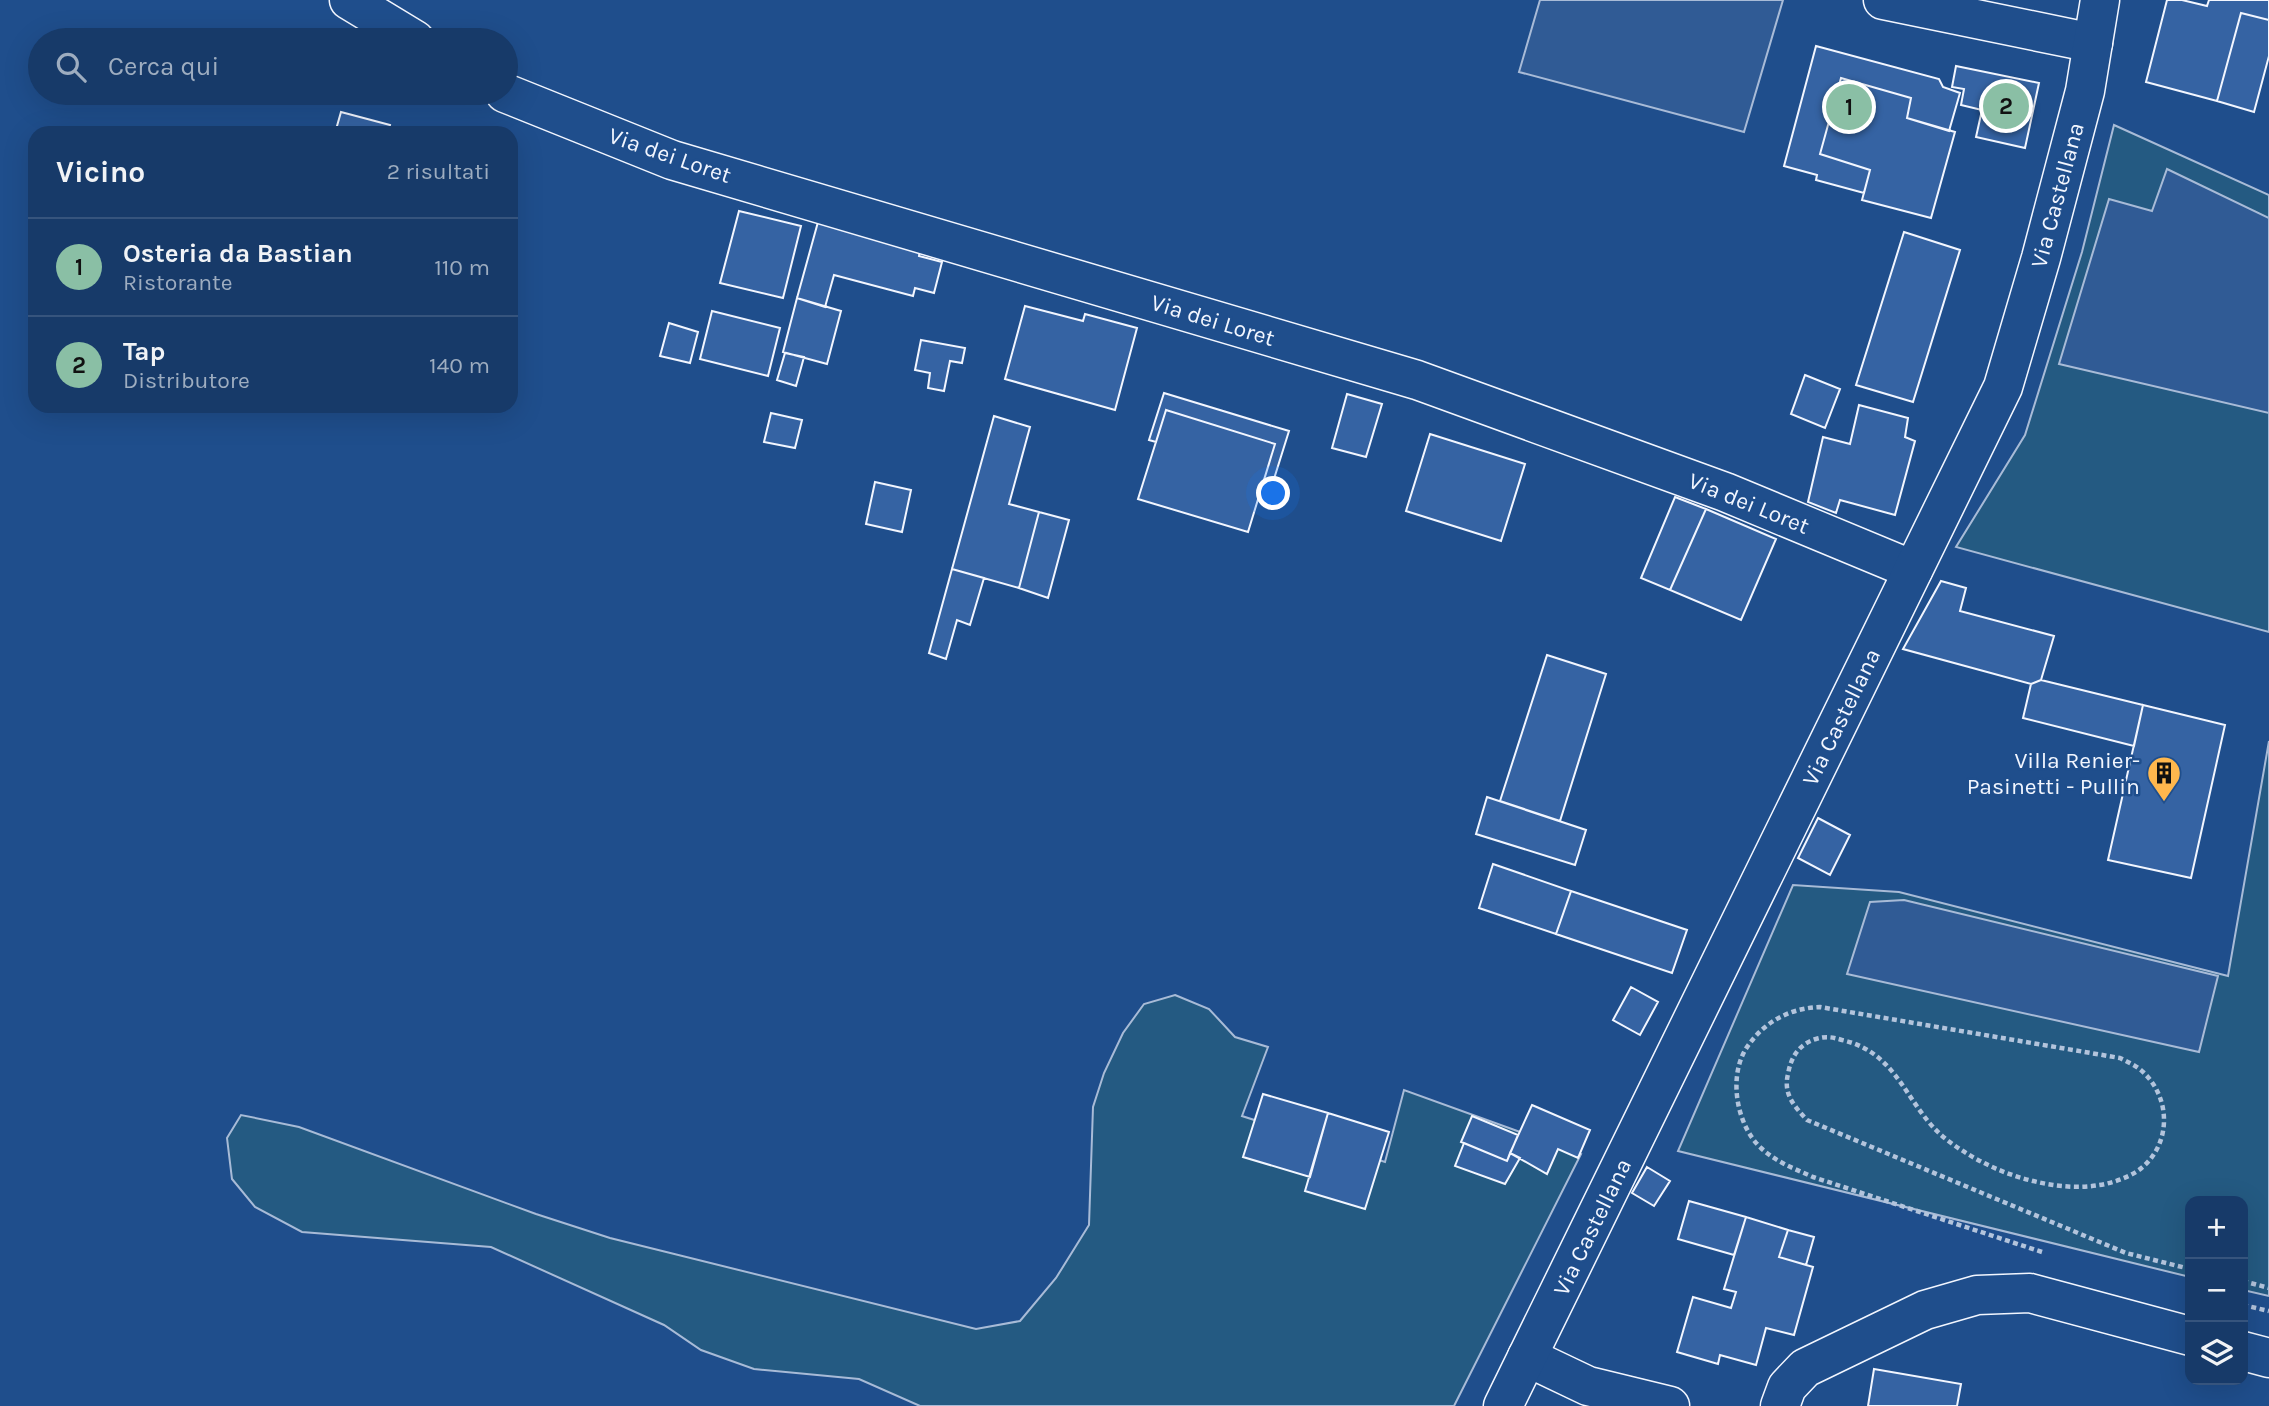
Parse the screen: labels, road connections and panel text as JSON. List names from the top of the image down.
{
  "streets": {
    "street": ["Via dei Loret", "Via Castellana"]
  },
  "crossings": [
    ["Via dei Loret", "Via Castellana"]
  ],
  "places": {
    "building": ["Villa Renier- Pasinetti - Pullin"]
  },
  "page": {
    "search": "Cerca qui",
    "pins": ["2", "1"],
    "heading": ["Vicino", "2 risultati"],
    "list": [
      {
        "mark": "1",
        "name": "Osteria da Bastian",
        "note": "Ristorante",
        "value": "110 m"
      },
      {
        "mark": "2",
        "name": "Tap",
        "note": "Distributore",
        "value": "140 m"
      }
    ],
    "map_buttons": ["+", "−"]
  }
}
